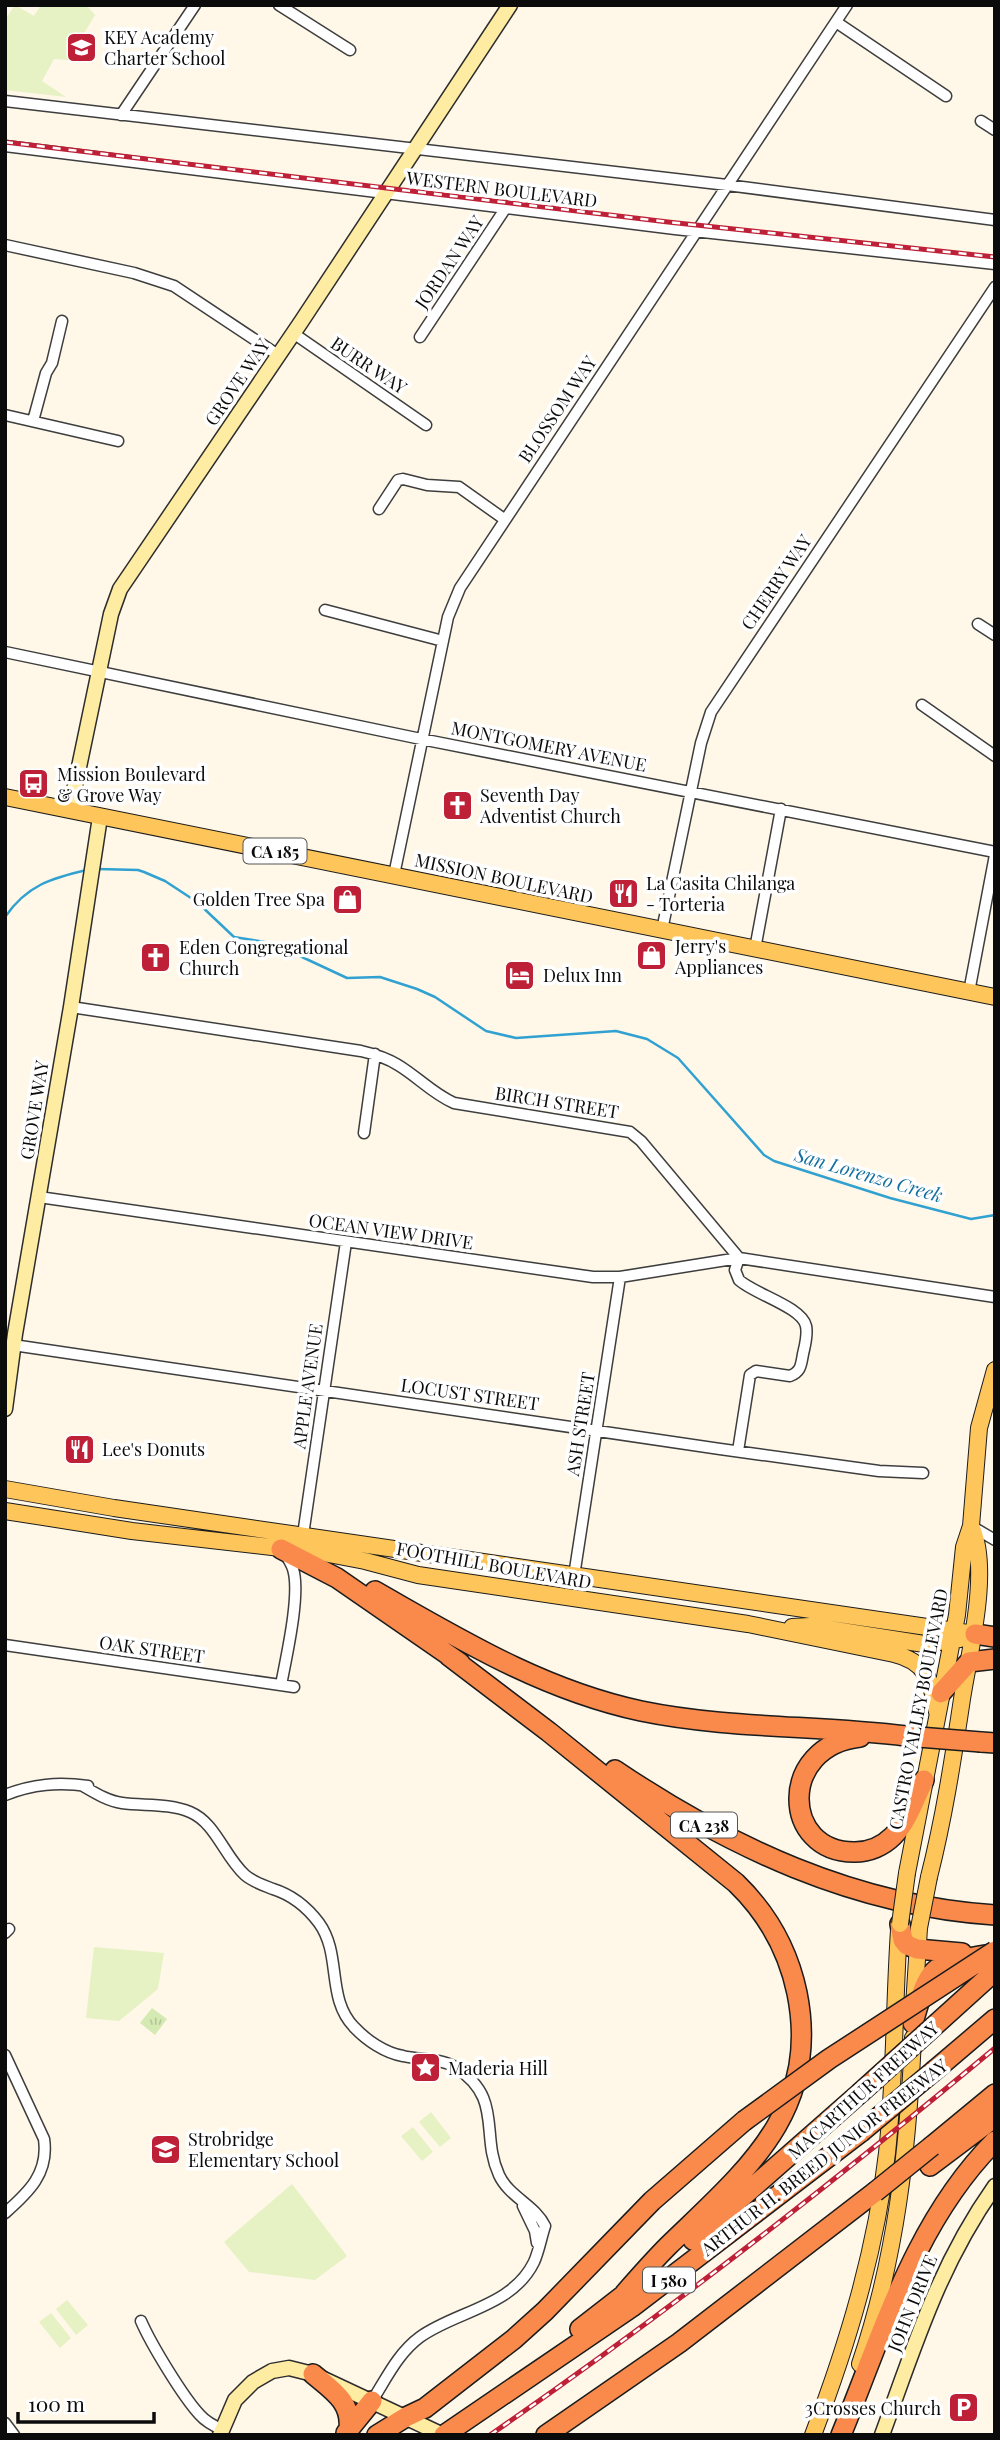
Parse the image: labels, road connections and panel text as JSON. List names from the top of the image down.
{
  "streets": {
    "highway": [
      "CA 238",
      "MACARTHUR FREEWAY",
      "ARTHUR H. BREED JUNIOR FREEWAY",
      "I 580"
    ],
    "main road": [
      "GROVE WAY",
      "CA 185",
      "MISSION BOULEVARD",
      "FOOTHILL BOULEVARD",
      "CASTRO VALLEY BOULEVARD",
      "JOHN DRIVE"
    ],
    "street": [
      "WESTERN BOULEVARD",
      "JORDAN WAY",
      "BURR WAY",
      "BLOSSOM WAY",
      "CHERRY WAY",
      "MONTGOMERY AVENUE",
      "BIRCH STREET",
      "OCEAN VIEW DRIVE",
      "APPLE AVENUE",
      "LOCUST STREET",
      "ASH STREET",
      "OAK STREET"
    ]
  },
  "crossings": [
    ["WESTERN BOULEVARD", "JORDAN WAY"],
    ["WESTERN BOULEVARD", "GROVE WAY"],
    ["WESTERN BOULEVARD", "BLOSSOM WAY"],
    ["BURR WAY", "GROVE WAY"],
    ["GROVE WAY", "MONTGOMERY AVENUE"],
    ["GROVE WAY", "MISSION BOULEVARD"],
    ["GROVE WAY", "BIRCH STREET"],
    ["GROVE WAY", "OCEAN VIEW DRIVE"],
    ["GROVE WAY", "LOCUST STREET"],
    ["BLOSSOM WAY", "MONTGOMERY AVENUE"],
    ["BLOSSOM WAY", "MISSION BOULEVARD"],
    ["CHERRY WAY", "MONTGOMERY AVENUE"],
    ["CHERRY WAY", "MISSION BOULEVARD"],
    ["BIRCH STREET", "OCEAN VIEW DRIVE"],
    ["OCEAN VIEW DRIVE", "APPLE AVENUE"],
    ["OCEAN VIEW DRIVE", "ASH STREET"],
    ["APPLE AVENUE", "LOCUST STREET"],
    ["APPLE AVENUE", "FOOTHILL BOULEVARD"],
    ["LOCUST STREET", "ASH STREET"],
    ["ASH STREET", "FOOTHILL BOULEVARD"],
    ["FOOTHILL BOULEVARD", "CASTRO VALLEY BOULEVARD"],
    ["FOOTHILL BOULEVARD", "CA 238"],
    ["MACARTHUR FREEWAY", "ARTHUR H. BREED JUNIOR FREEWAY"]
  ],
  "water": ["San Lorenzo Creek"],
  "places": {
    "school or university": ["KEY Academy Charter School", "Strobridge Elementary School"],
    "bus stop": ["Mission Boulevard & Grove Way"],
    "church": ["Seventh Day Adventist Church", "Eden Congregational Church"],
    "restaurant": ["La Casita Chilanga - Torteria", "Lee's Donuts"],
    "shop": ["Golden Tree Spa", "Jerry's Appliances"],
    "hotel": ["Delux Inn"],
    "place": ["Maderia Hill"],
    "parking": ["3Crosses Church"]
  },
  "scale_bar": "100 m"
}
